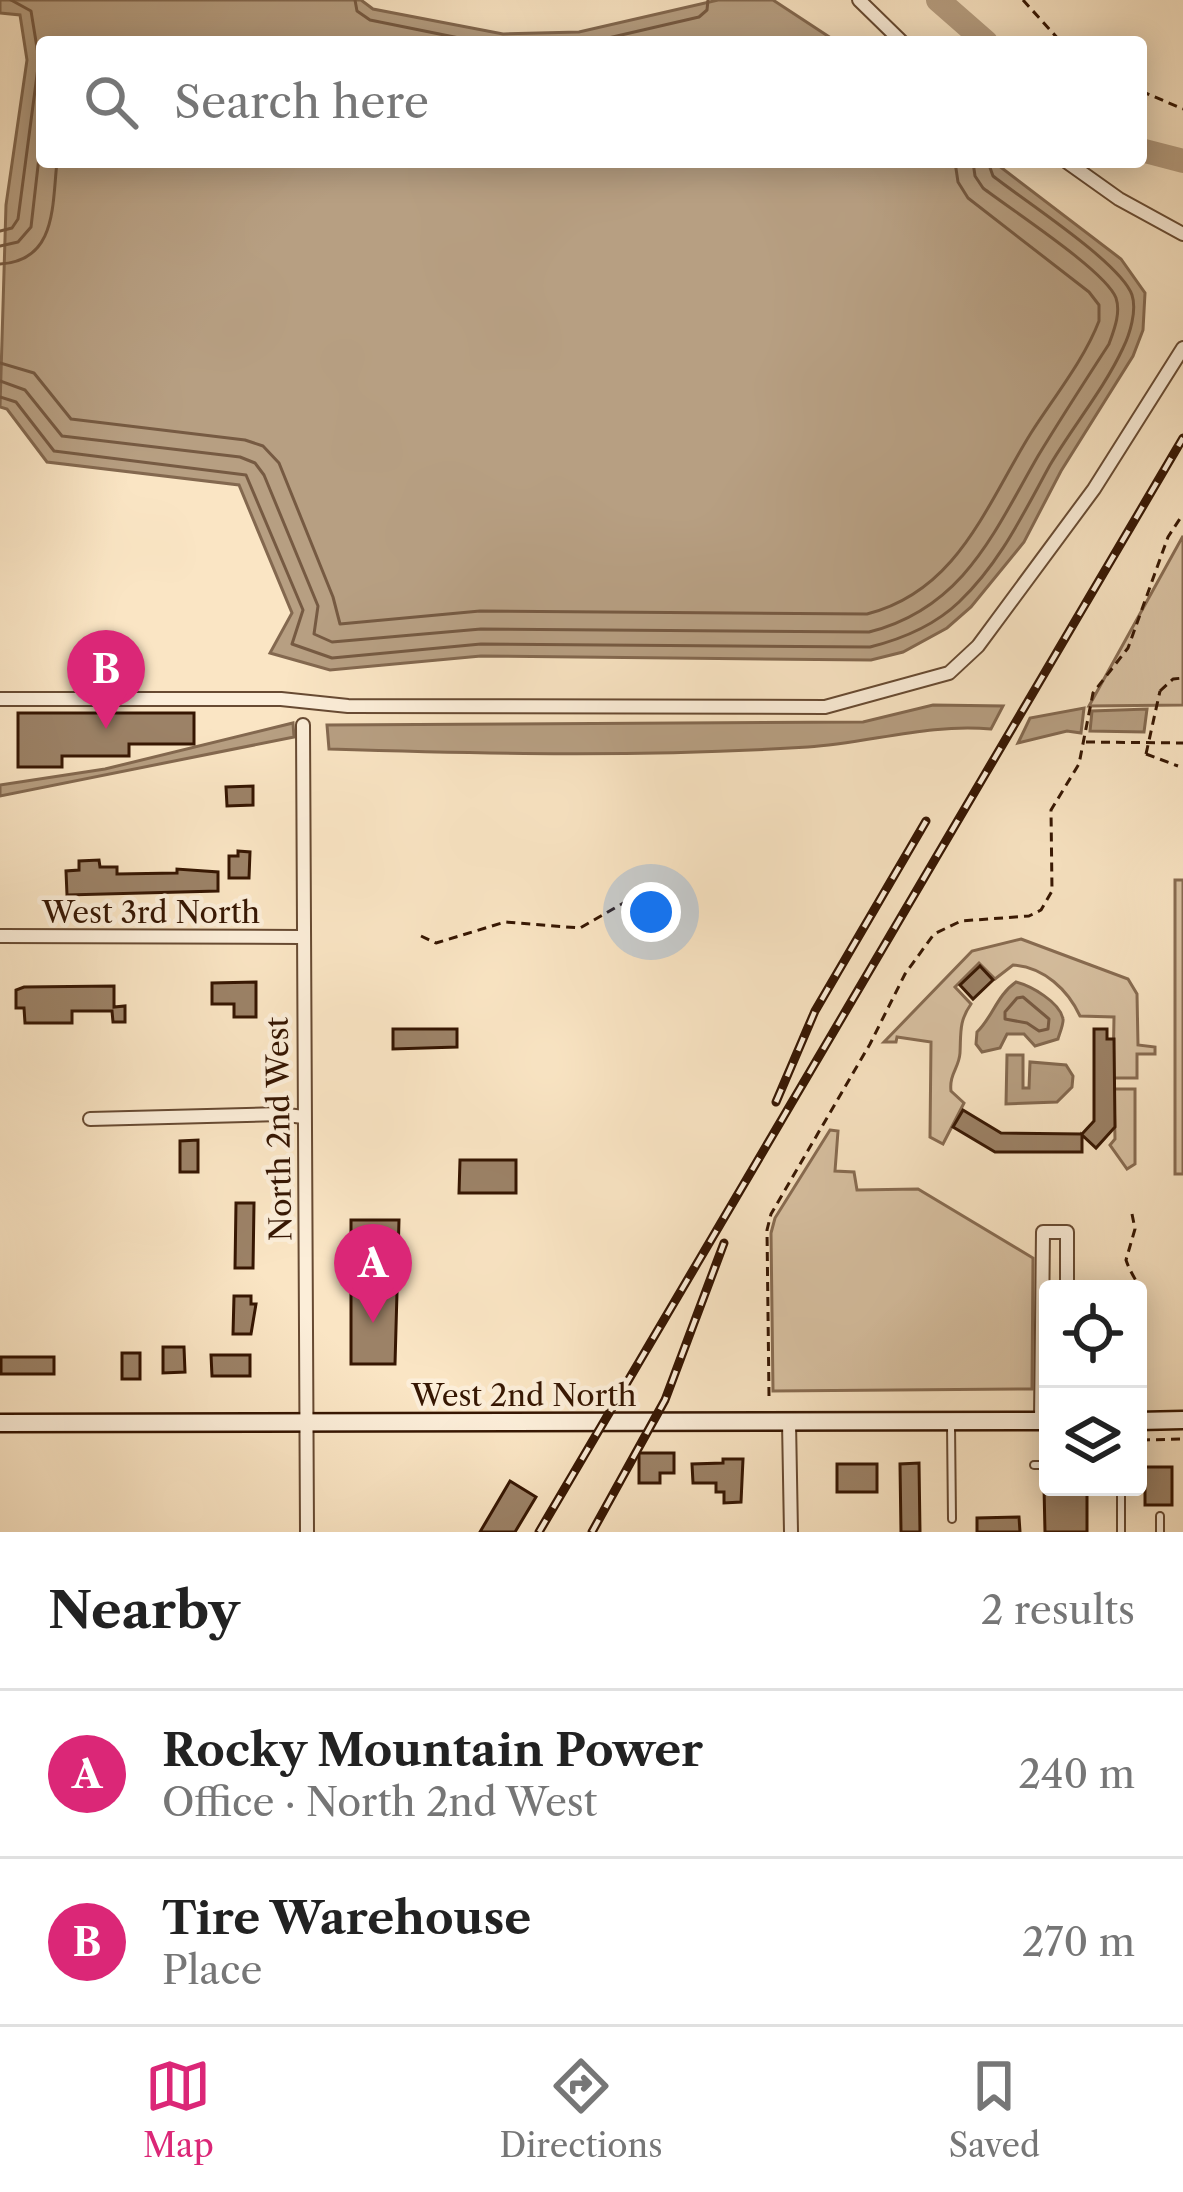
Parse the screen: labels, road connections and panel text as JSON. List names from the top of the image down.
{
  "streets": {
    "street": ["West 3rd North", "North 2nd West", "West 2nd North"]
  },
  "crossings": [
    ["West 3rd North", "North 2nd West"],
    ["North 2nd West", "West 2nd North"]
  ],
  "page": {
    "search": "Search here",
    "pins": ["B", "A"],
    "heading": ["Nearby", "2 results"],
    "list": [
      {
        "mark": "A",
        "name": "Rocky Mountain Power",
        "note": "Office · North 2nd West",
        "value": "240 m"
      },
      {
        "mark": "B",
        "name": "Tire Warehouse",
        "note": "Place",
        "value": "270 m"
      }
    ],
    "nav": ["Map", "Directions", "Saved"]
  }
}
